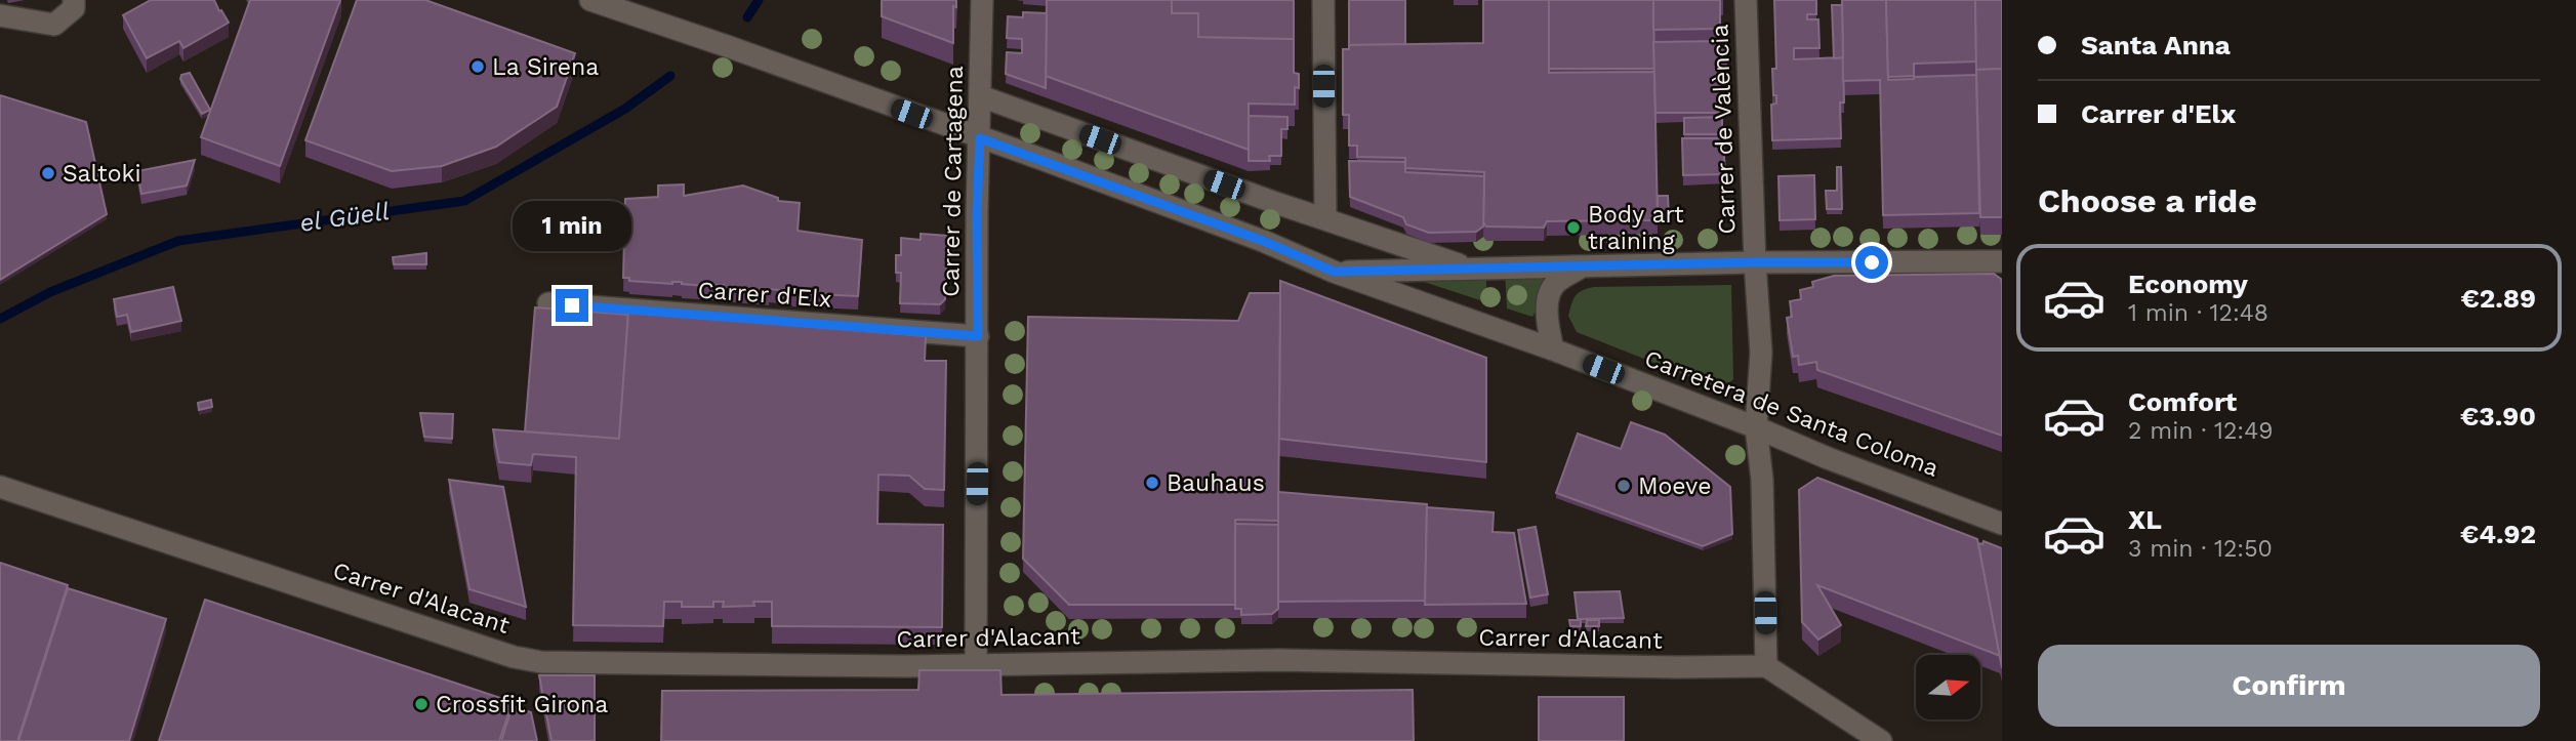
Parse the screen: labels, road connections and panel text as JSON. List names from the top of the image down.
{
  "streets": {
    "street": [
      "Carrer de València",
      "Carrer de Cartagena",
      "Carrer d'Elx",
      "Carretera de Santa Coloma",
      "Carrer d'Alacant"
    ]
  },
  "crossings": [
    ["Carrer de València", "Carretera de Santa Coloma"],
    ["Carrer de Cartagena", "Carrer d'Elx"],
    ["Carrer de Cartagena", "Carretera de Santa Coloma"],
    ["Carrer de Cartagena", "Carrer d'Alacant"]
  ],
  "water": ["el Güell"],
  "places": [
    "La Sirena",
    "Saltoki",
    "Body art training",
    "Bauhaus",
    "Moeve",
    "Crossfit Girona"
  ],
  "north": "right",
  "page": {
    "banner": ["Santa Anna", "Carrer d'Elx"],
    "heading": "Choose a ride",
    "bubble": "1 min",
    "list": [
      {
        "name": "Economy",
        "note": "1 min · 12:48",
        "value": "€2.89"
      },
      {
        "name": "Comfort",
        "note": "2 min · 12:49",
        "value": "€3.90"
      },
      {
        "name": "XL",
        "note": "3 min · 12:50",
        "value": "€4.92"
      }
    ],
    "buttons": "Confirm"
  }
}
